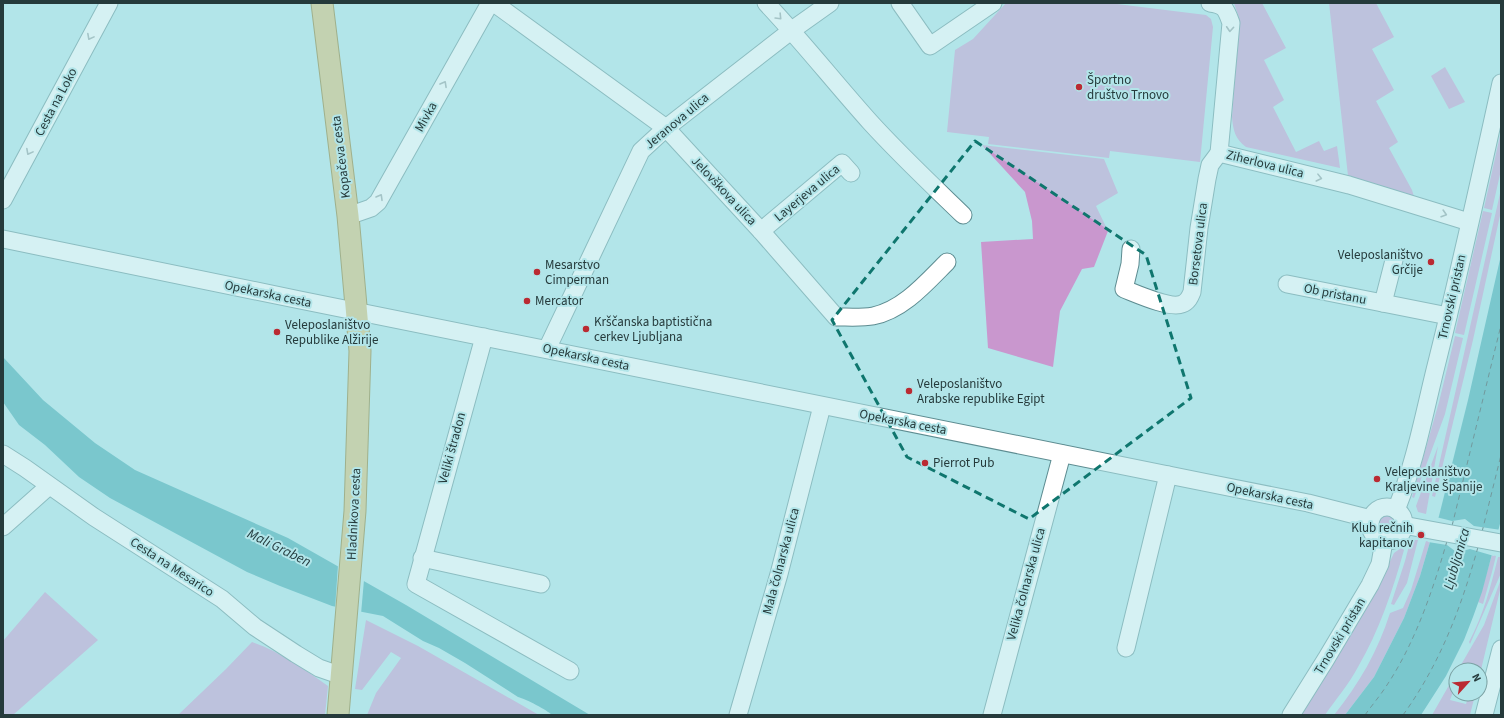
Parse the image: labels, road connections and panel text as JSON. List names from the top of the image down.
{
  "streets": {
    "main road": ["Kopačeva cesta", "Hladnikova cesta"],
    "street": [
      "Cesta na Loko",
      "Mivka",
      "Jeranova ulica",
      "Ziherlova ulica",
      "Jelovškova ulica",
      "Layerjeva ulica",
      "Borsetova ulica",
      "Opekarska cesta",
      "Ob pristanu",
      "Trnovski pristan",
      "Veliki štradon",
      "Mala čolnarska ulica",
      "Cesta na Mesarico",
      "Velika čolnarska ulica"
    ]
  },
  "crossings": [
    ["Mivka", "Kopačeva cesta"],
    ["Jeranova ulica", "Jelovškova ulica"],
    ["Jeranova ulica", "Opekarska cesta"],
    ["Kopačeva cesta", "Opekarska cesta"],
    ["Kopačeva cesta", "Hladnikova cesta"],
    ["Ziherlova ulica", "Borsetova ulica"],
    ["Ziherlova ulica", "Trnovski pristan"],
    ["Jelovškova ulica", "Layerjeva ulica"],
    ["Opekarska cesta", "Trnovski pristan"],
    ["Opekarska cesta", "Veliki štradon"],
    ["Opekarska cesta", "Hladnikova cesta"],
    ["Opekarska cesta", "Mala čolnarska ulica"],
    ["Opekarska cesta", "Velika čolnarska ulica"],
    ["Ob pristanu", "Trnovski pristan"],
    ["Hladnikova cesta", "Cesta na Mesarico"]
  ],
  "one_way": ["Cesta na Loko", "Mivka", "Ziherlova ulica"],
  "water": ["Mali Graben", "Ljubljanica"],
  "places": [
    "Športno društvo Trnovo",
    "Veleposlaništvo Grčije",
    "Mesarstvo Cimperman",
    "Mercator",
    "Krščanska baptistična cerkev Ljubljana",
    "Veleposlaništvo Republike Alžirije",
    "Veleposlaništvo Arabske republike Egipt",
    "Pierrot Pub",
    "Veleposlaništvo Kraljevine Španije",
    "Klub rečnih kapitanov"
  ],
  "north": "top right"
}
